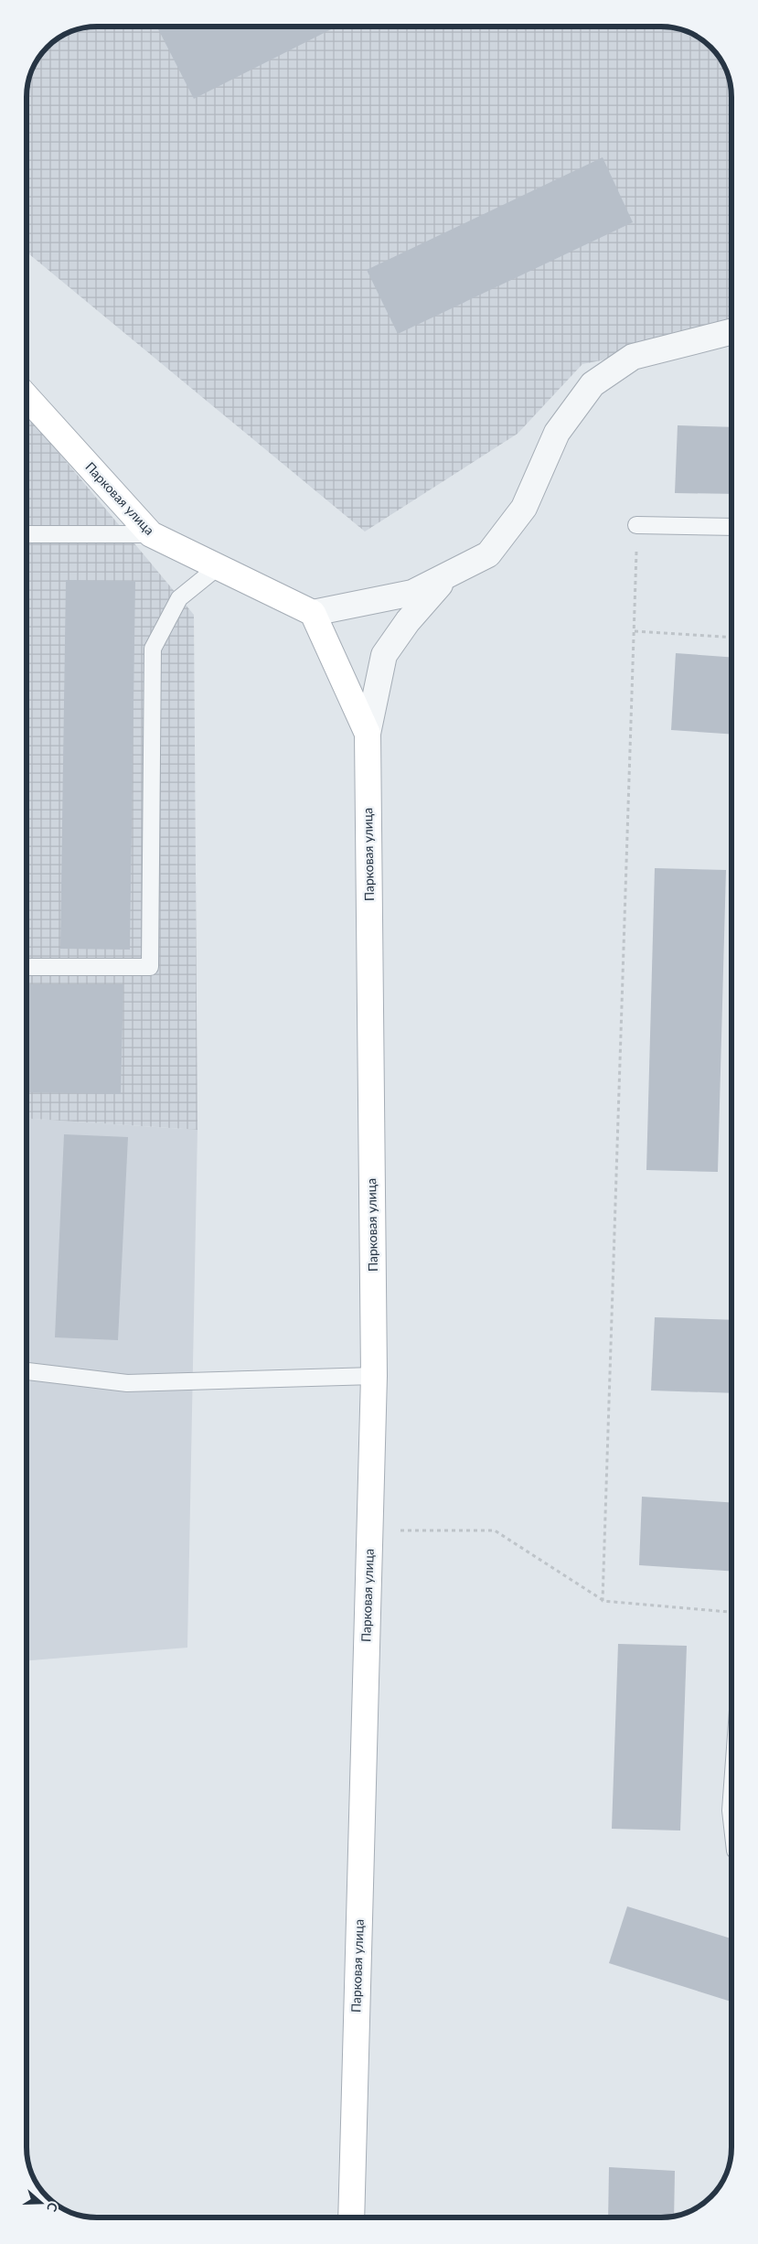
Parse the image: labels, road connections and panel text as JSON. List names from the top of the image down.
{
  "streets": {
    "street": ["Парковая улица"]
  },
  "north": "right"
}
